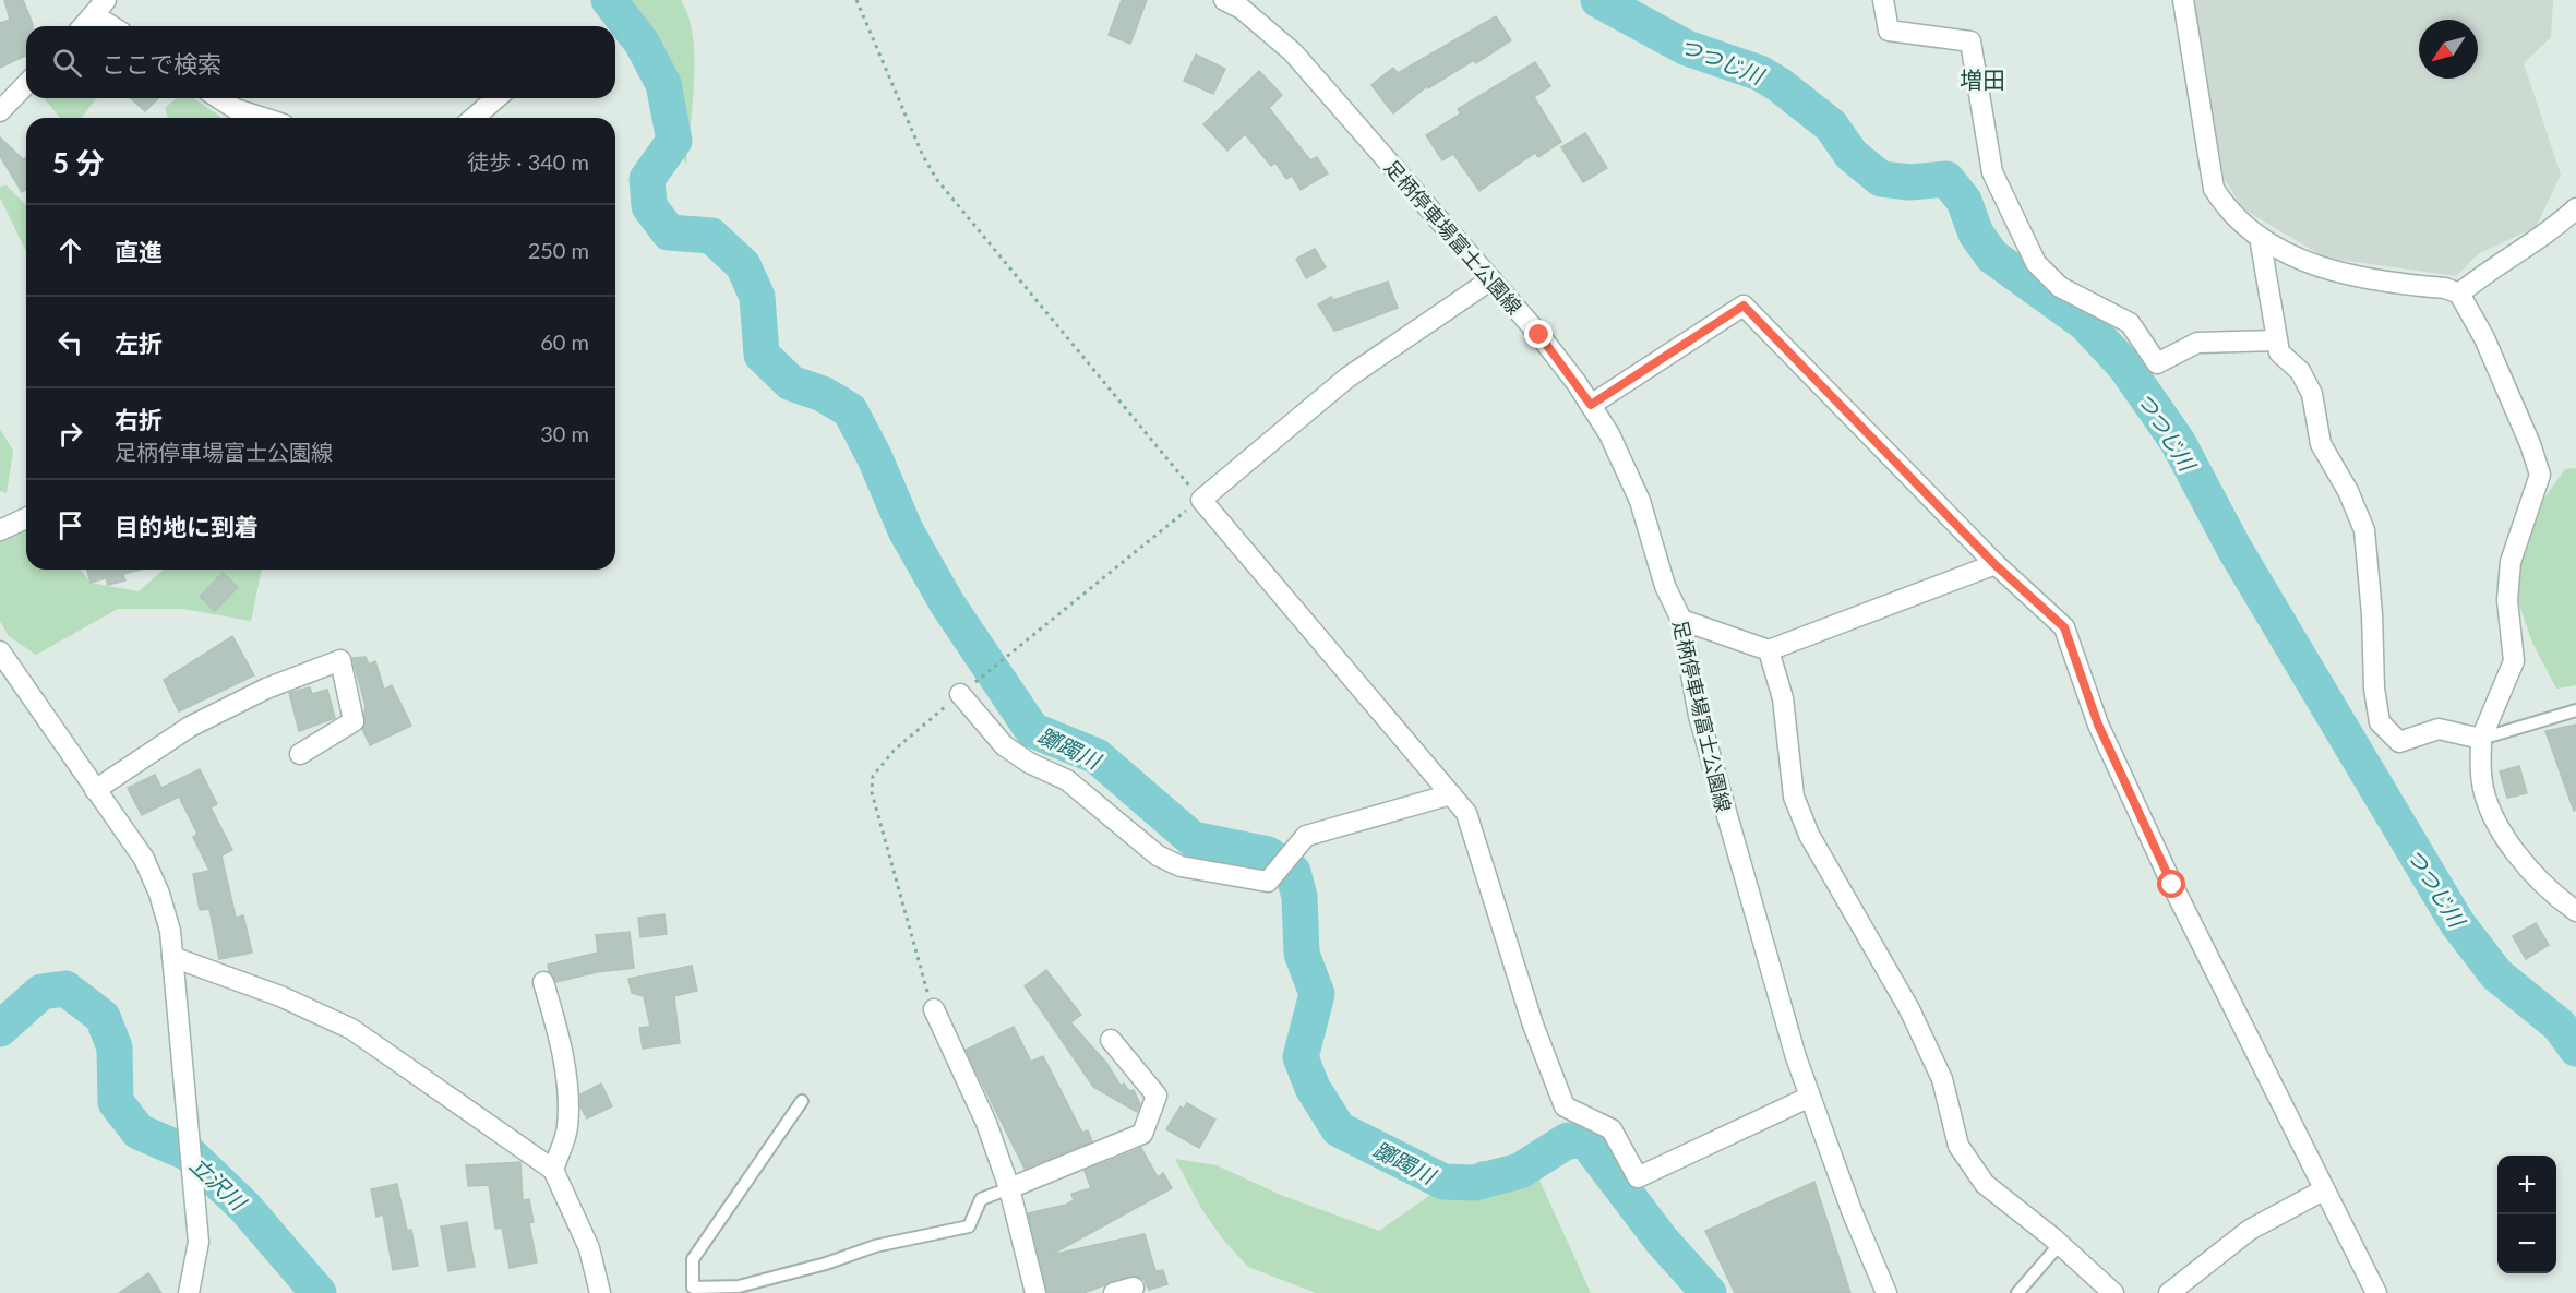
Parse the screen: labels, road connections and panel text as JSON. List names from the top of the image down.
{
  "streets": {
    "street": ["足柄停車場富士公園線"]
  },
  "districts": ["増田"],
  "water": ["つつじ川", "躑躅川", "立沢川"],
  "north": "bottom left",
  "page": {
    "search": "ここで検索",
    "heading": ["5 分", "徒歩 · 340 m"],
    "list": [
      ["直進", "250 m"],
      ["左折", "60 m"],
      ["右折", "足柄停車場富士公園線", "30 m"],
      "目的地に到着"
    ],
    "map_buttons": ["+", "−"]
  }
}
